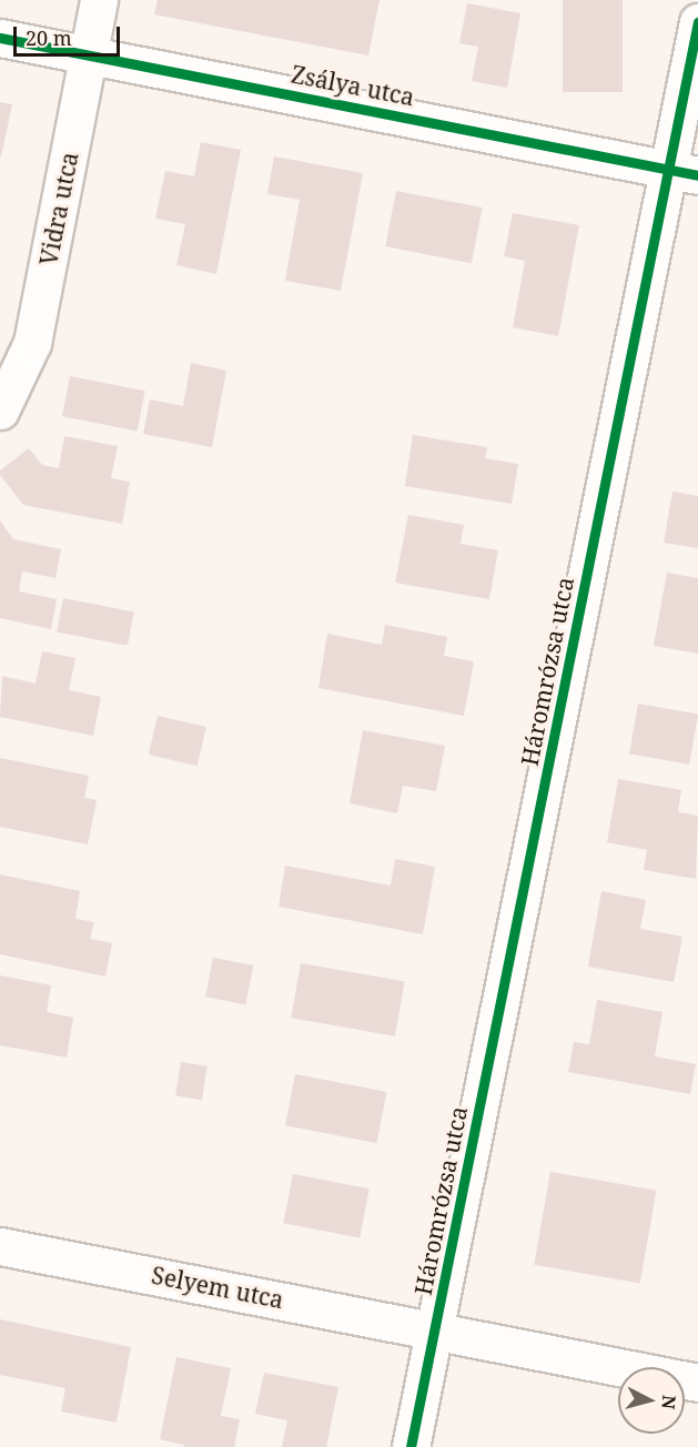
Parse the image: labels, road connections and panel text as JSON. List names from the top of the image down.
{
  "streets": {
    "street": [
      "Zsálya utca",
      "Vidra utca",
      "Háromrózsa utca",
      "Selyem utca"
    ]
  },
  "crossings": [
    ["Zsálya utca", "Vidra utca"],
    ["Zsálya utca", "Háromrózsa utca"],
    ["Háromrózsa utca", "Selyem utca"]
  ],
  "scale_bar": "20 m",
  "north": "right"
}
